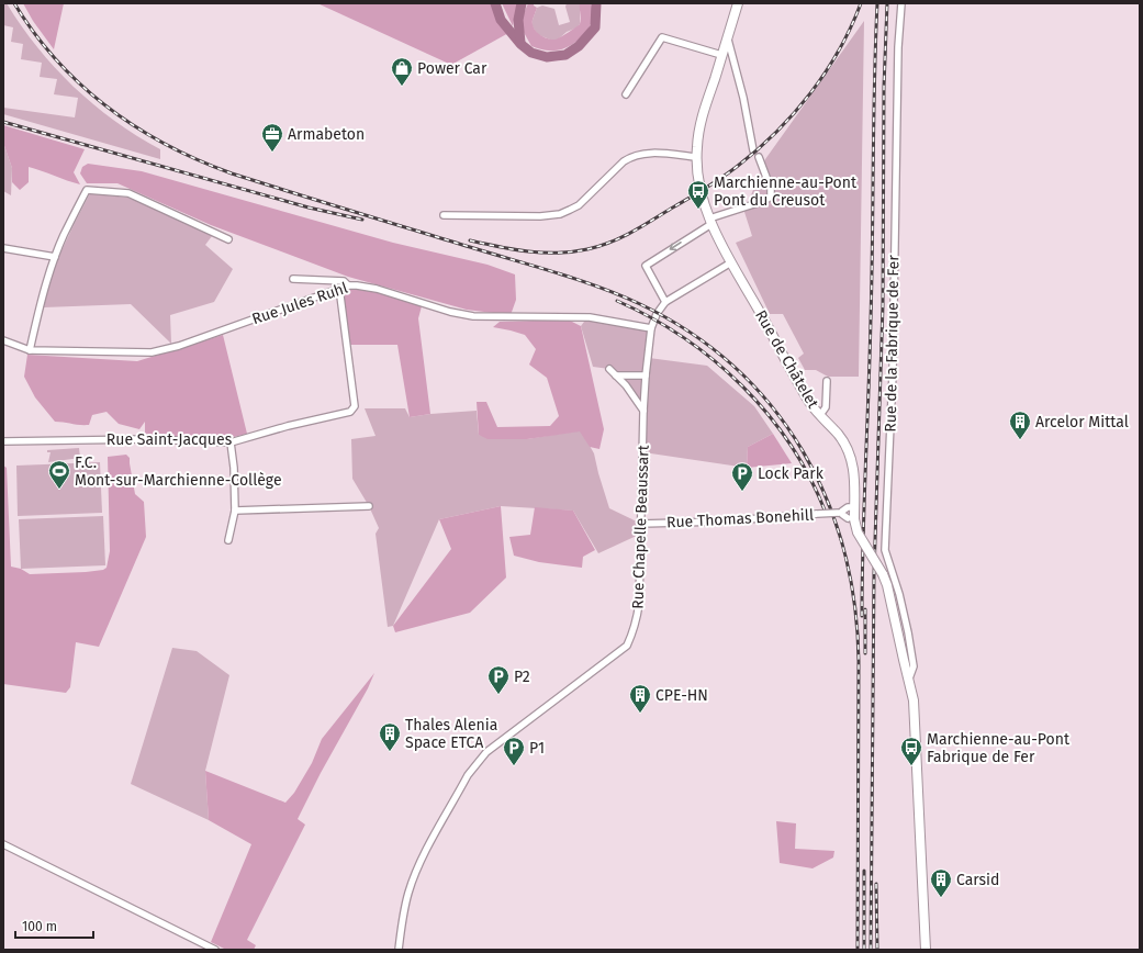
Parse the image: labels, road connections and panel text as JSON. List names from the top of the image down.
{
  "streets": {
    "main road": ["Rue de Châtelet"],
    "street": [
      "Rue Jules Ruhl",
      "Rue de la Fabrique de Fer",
      "Rue Saint-Jacques",
      "Rue Thomas Bonehill",
      "Rue Chapelle Beaussart"
    ]
  },
  "crossings": [
    ["Rue Jules Ruhl", "Rue Saint-Jacques"],
    ["Rue Jules Ruhl", "Rue Chapelle Beaussart"],
    ["Rue de la Fabrique de Fer", "Rue de Châtelet"],
    ["Rue de Châtelet", "Rue Thomas Bonehill"],
    ["Rue de Châtelet", "Rue Chapelle Beaussart"],
    ["Rue Thomas Bonehill", "Rue Chapelle Beaussart"]
  ],
  "places": {
    "shop": ["Power Car"],
    "office": ["Armabeton"],
    "bus stop": ["Marchienne-au-Pont Pont du Creusot", "Marchienne-au-Pont Fabrique de Fer"],
    "building": [
      "Arcelor Mittal",
      "CPE-HN",
      "Thales Alenia Space ETCA",
      "Carsid"
    ],
    "sports": ["F.C. Mont-sur-Marchienne-Collège"],
    "parking": ["Lock Park", "P2", "P1"]
  },
  "scale_bar": "100 m"
}
